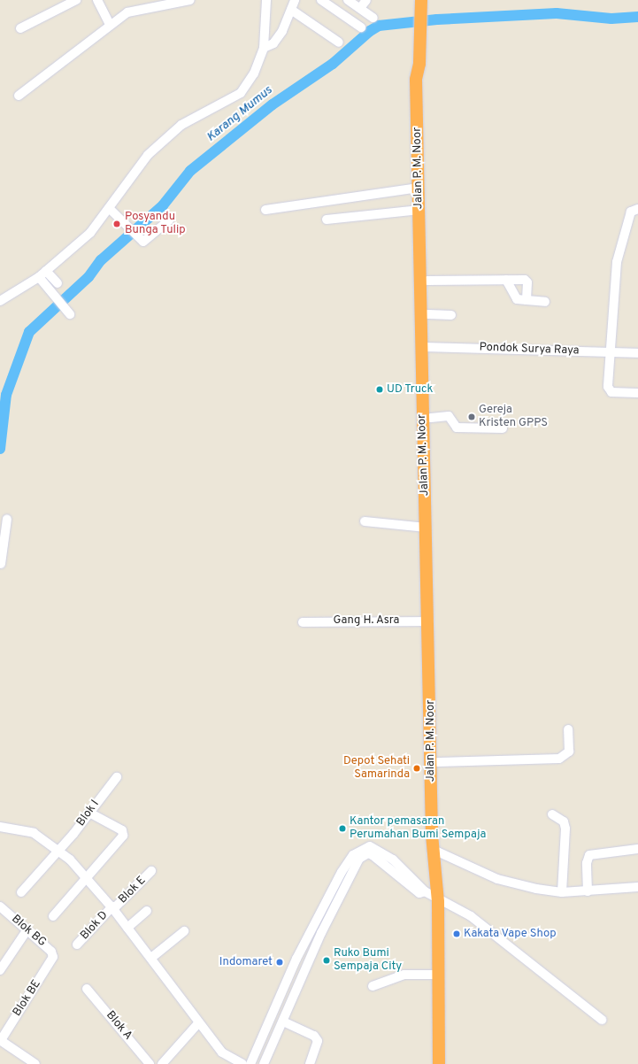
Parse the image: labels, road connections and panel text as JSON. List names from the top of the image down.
{
  "streets": {
    "highway": ["Jalan P. M. Noor"],
    "street": [
      "Pondok Surya Raya",
      "Gang H. Asra",
      "Blok I",
      "Blok E",
      "Blok D",
      "Blok BG",
      "Blok BE",
      "Blok A"
    ]
  },
  "crossings": [
    ["Jalan P. M. Noor", "Pondok Surya Raya"],
    ["Jalan P. M. Noor", "Gang H. Asra"],
    ["Blok E", "Blok D"],
    ["Blok BG", "Blok BE"]
  ],
  "water": ["Karang Mumus"],
  "places": [
    "Posyandu Bunga Tulip",
    "UD Truck",
    "Gereja Kristen GPPS",
    "Depot Sehati Samarinda",
    "Kantor pemasaran Perumahan Bumi Sempaja",
    "Kakata Vape Shop",
    "Ruko Bumi Sempaja City",
    "Indomaret"
  ]
}
